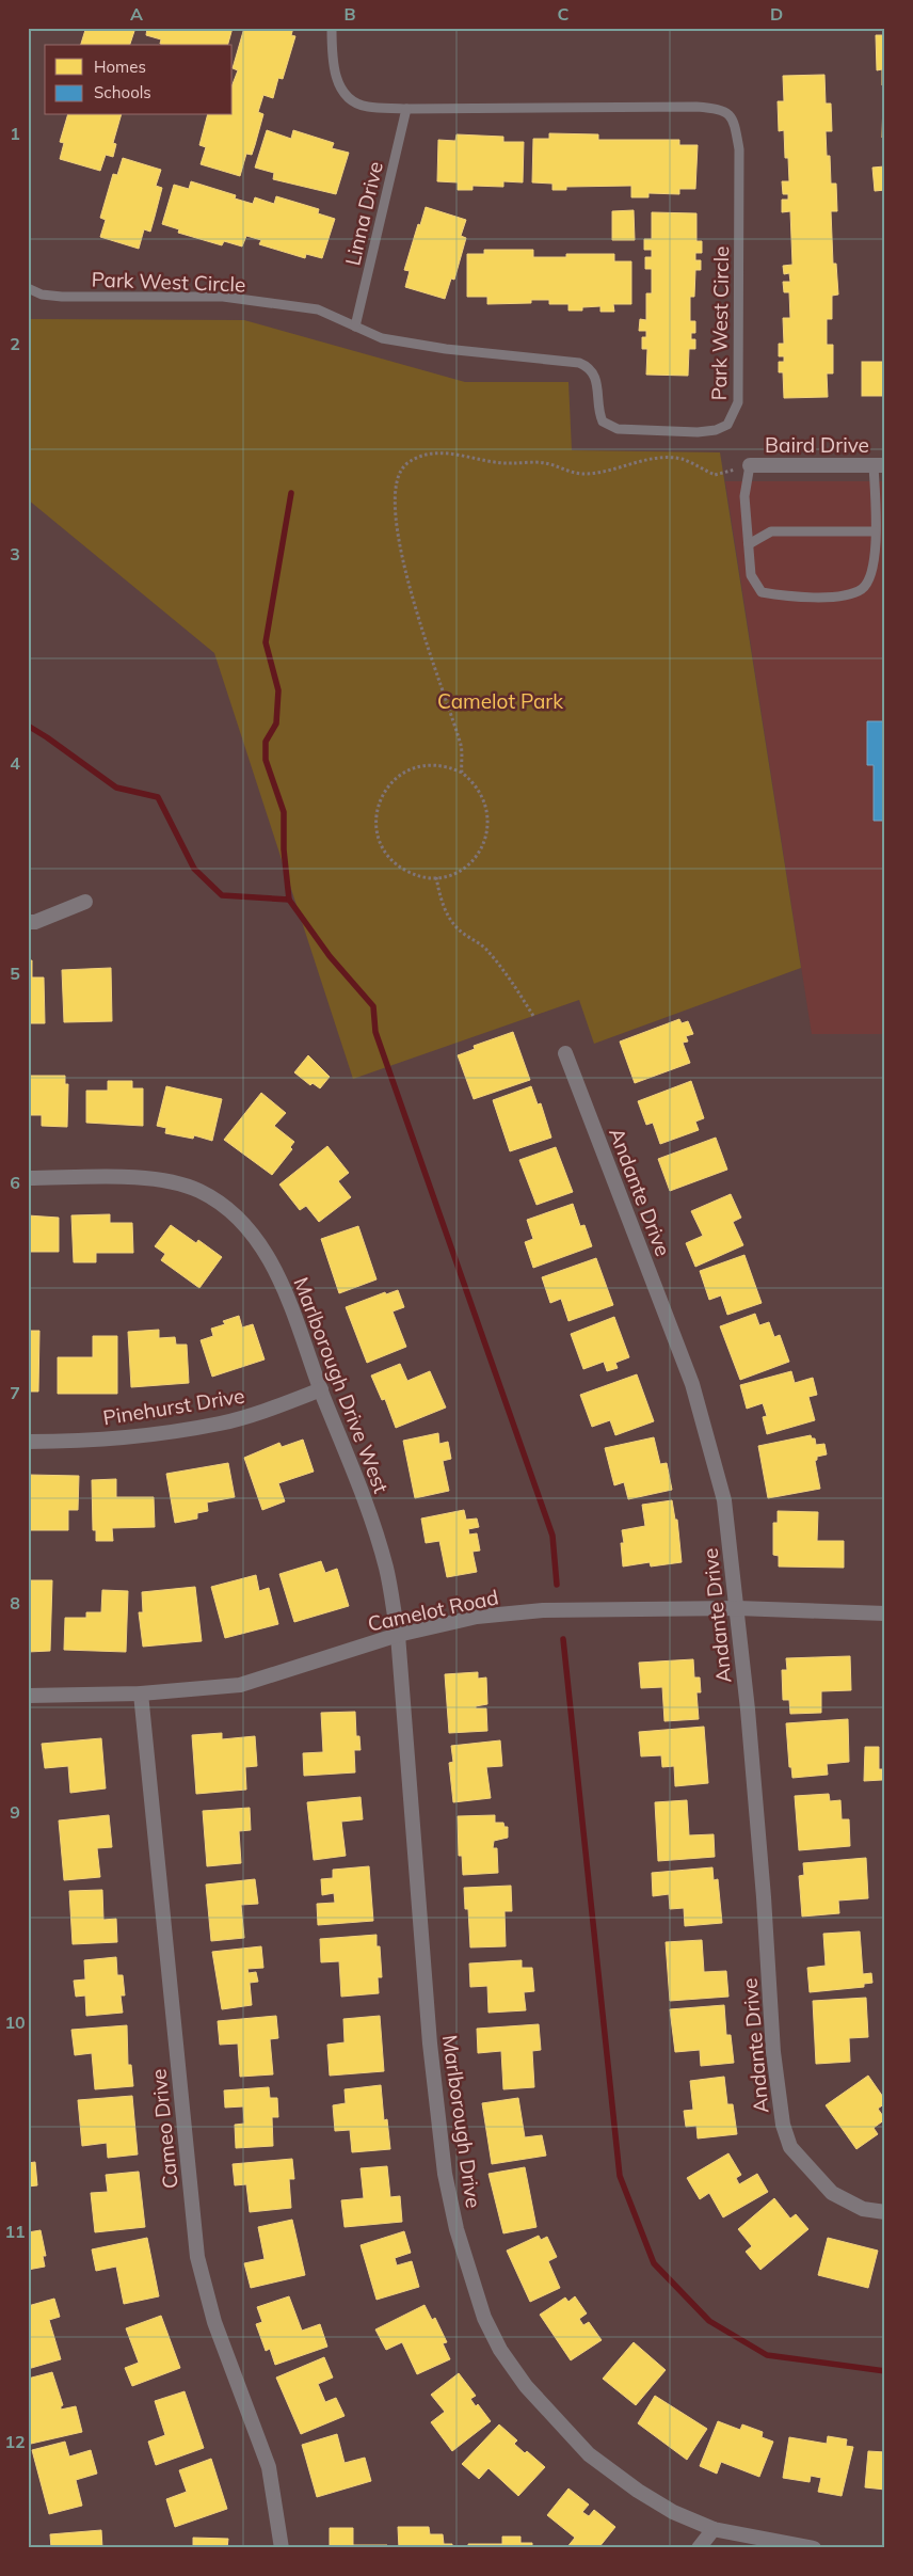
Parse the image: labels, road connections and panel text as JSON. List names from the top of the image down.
{
  "streets": {
    "street": [
      "Baird Drive",
      "Andante Drive",
      "Marlborough Drive West",
      "Pinehurst Drive",
      "Camelot Road",
      "Marlborough Drive",
      "Cameo Drive"
    ],
    "lane": ["Linna Drive", "Park West Circle"]
  },
  "crossings": [
    ["Linna Drive", "Park West Circle"],
    ["Andante Drive", "Camelot Road"],
    ["Marlborough Drive West", "Pinehurst Drive"],
    ["Marlborough Drive West", "Camelot Road"],
    ["Marlborough Drive West", "Marlborough Drive"],
    ["Camelot Road", "Marlborough Drive"],
    ["Camelot Road", "Cameo Drive"]
  ],
  "parks": ["Camelot Park"],
  "legend": ["Homes", "Schools"],
  "grid": {
    "columns": [
      "A",
      "B",
      "C",
      "D"
    ],
    "rows": [
      "1",
      "2",
      "3",
      "4",
      "5",
      "6",
      "7",
      "8",
      "9",
      "10",
      "11",
      "12"
    ]
  }
}
